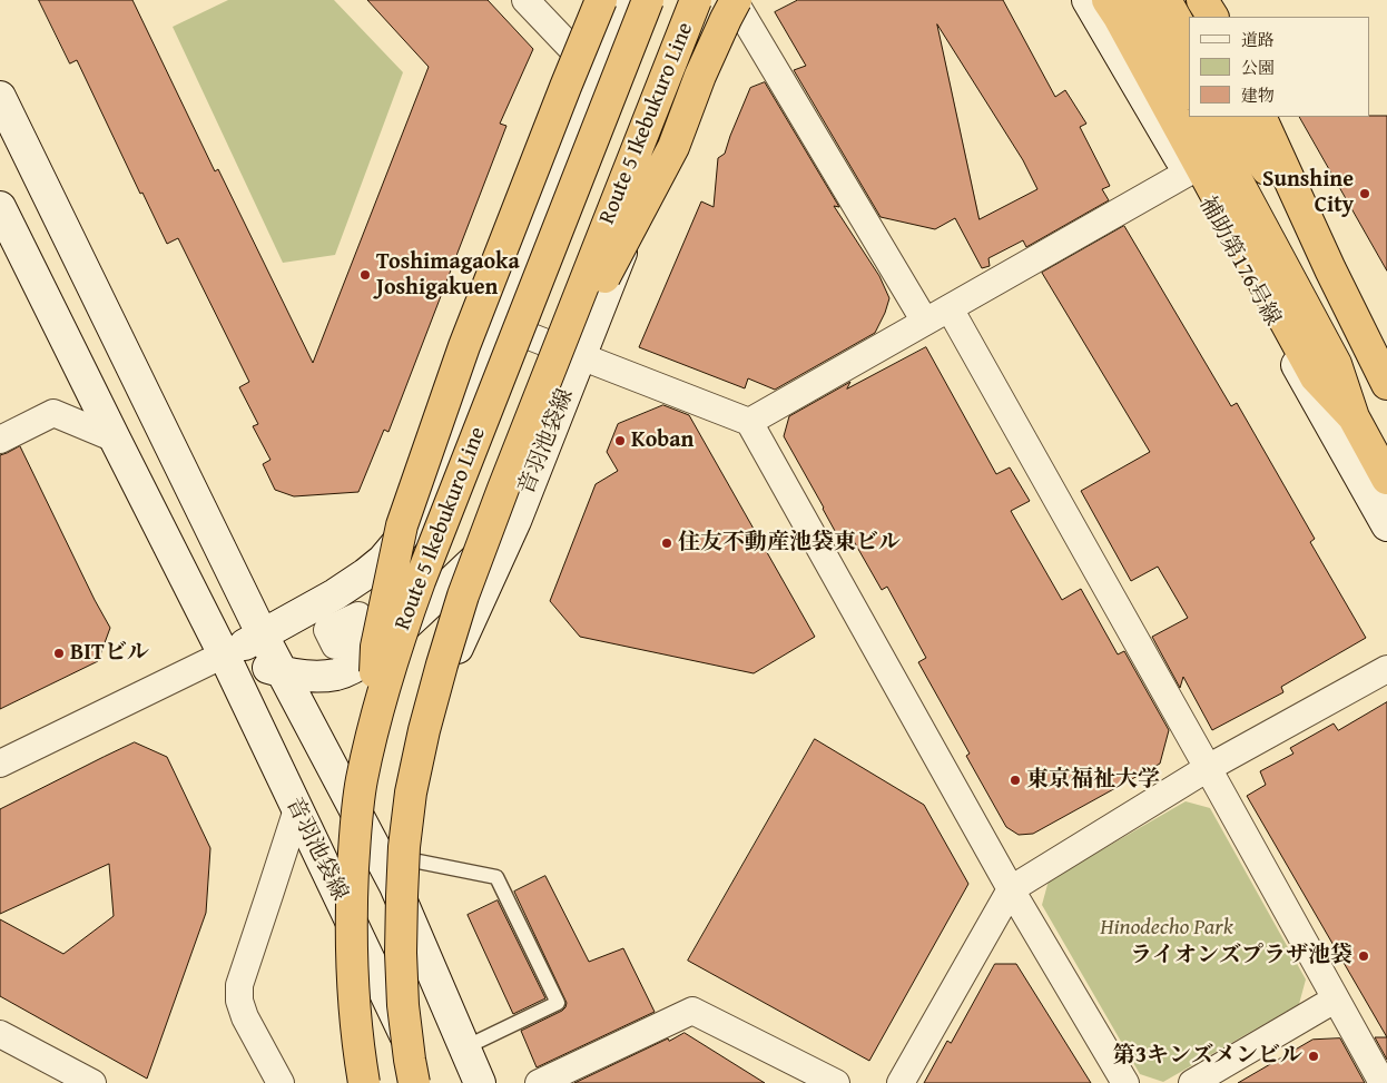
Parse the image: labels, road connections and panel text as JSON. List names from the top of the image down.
{
  "streets": {
    "highway": ["Route 5 Ikebukuro Line"],
    "main road": ["補助第176号線", "音羽池袋線"]
  },
  "parks": ["Hinodecho Park"],
  "places": [
    "Sunshine City",
    "Toshimagaoka Joshigakuen",
    "Koban",
    "住友不動産池袋東ビル",
    "BITビル",
    "東京福祉大学",
    "ライオンズプラザ池袋",
    "第3キンズメンビル"
  ],
  "legend": ["道路", "公園", "建物"]
}
